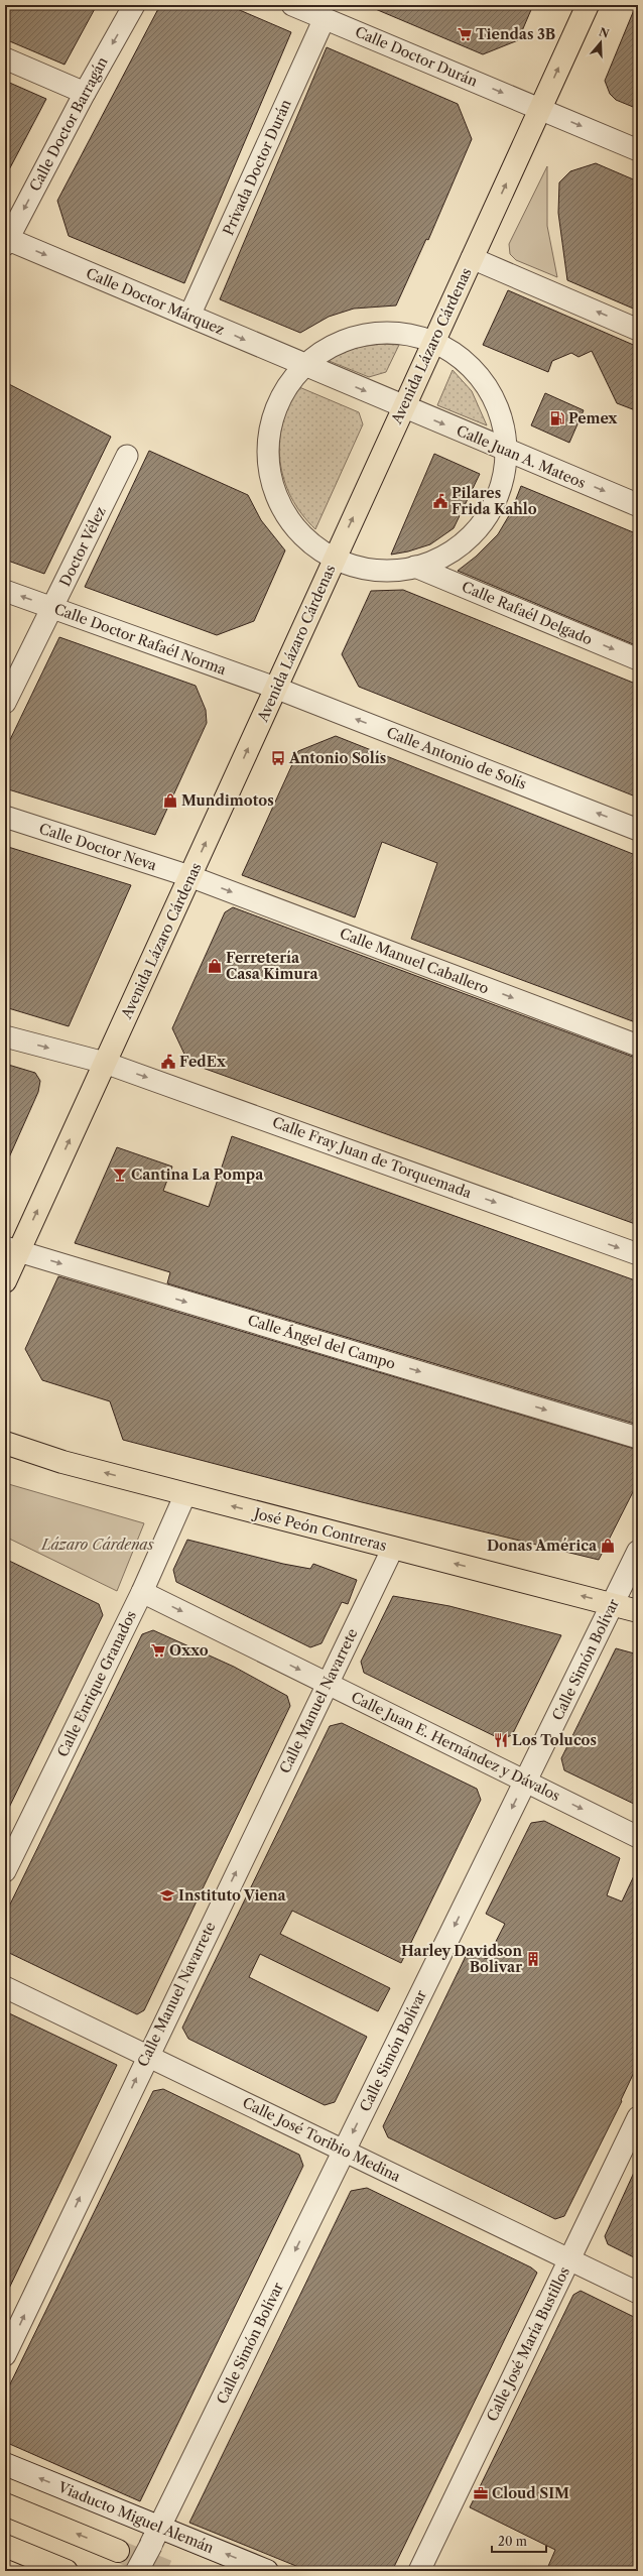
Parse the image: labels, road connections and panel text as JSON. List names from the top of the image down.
{
  "streets": {
    "main road": ["Avenida Lázaro Cárdenas", "José Peón Contreras"],
    "street": [
      "Calle Doctor Durán",
      "Calle Doctor Barragán",
      "Privada Doctor Durán",
      "Calle Doctor Márquez",
      "Calle Juan A. Mateos",
      "Doctor Vélez",
      "Calle Rafaél Delgado",
      "Calle Doctor Rafaél Norma",
      "Calle Antonio de Solís",
      "Calle Doctor Neva",
      "Calle Manuel Caballero",
      "Calle Fray Juan de Torquemada",
      "Calle Ángel del Campo",
      "Calle Simón Bolívar",
      "Calle Enrique Granados",
      "Calle Manuel Navarrete",
      "Calle Juan E. Hernández y Dávalos",
      "Calle José Toribio Medina",
      "Calle José María Bustillos",
      "Viaducto Miguel Alemán"
    ]
  },
  "crossings": [
    ["Calle Doctor Durán", "Privada Doctor Durán"],
    ["Calle Doctor Durán", "Avenida Lázaro Cárdenas"],
    ["Calle Doctor Barragán", "Calle Doctor Márquez"],
    ["Privada Doctor Durán", "Calle Doctor Márquez"],
    ["Calle Doctor Márquez", "Avenida Lázaro Cárdenas"],
    ["Calle Doctor Márquez", "Calle Juan A. Mateos"],
    ["Avenida Lázaro Cárdenas", "Calle Juan A. Mateos"],
    ["Avenida Lázaro Cárdenas", "Calle Doctor Rafaél Norma"],
    ["Avenida Lázaro Cárdenas", "Calle Antonio de Solís"],
    ["Avenida Lázaro Cárdenas", "Calle Doctor Neva"],
    ["Avenida Lázaro Cárdenas", "Calle Manuel Caballero"],
    ["Avenida Lázaro Cárdenas", "Calle Fray Juan de Torquemada"],
    ["Avenida Lázaro Cárdenas", "Calle Ángel del Campo"],
    ["Doctor Vélez", "Calle Doctor Rafaél Norma"],
    ["Calle Doctor Rafaél Norma", "Calle Antonio de Solís"],
    ["Calle Doctor Neva", "Calle Manuel Caballero"],
    ["José Peón Contreras", "Calle Simón Bolívar"],
    ["José Peón Contreras", "Calle Enrique Granados"],
    ["José Peón Contreras", "Calle Manuel Navarrete"],
    ["Calle Simón Bolívar", "Calle Juan E. Hernández y Dávalos"],
    ["Calle Simón Bolívar", "Calle José Toribio Medina"],
    ["Calle Simón Bolívar", "Viaducto Miguel Alemán"],
    ["Calle Enrique Granados", "Calle Juan E. Hernández y Dávalos"],
    ["Calle Manuel Navarrete", "Calle Juan E. Hernández y Dávalos"],
    ["Calle Manuel Navarrete", "Calle José Toribio Medina"],
    ["Calle José Toribio Medina", "Calle José María Bustillos"]
  ],
  "one_way": [
    "Calle Doctor Barragán",
    "Calle Doctor Márquez",
    "Avenida Lázaro Cárdenas",
    "Calle Rafaél Delgado",
    "Calle Antonio de Solís",
    "Calle Manuel Caballero",
    "Calle Fray Juan de Torquemada",
    "Calle Ángel del Campo",
    "José Peón Contreras",
    "Calle Simón Bolívar",
    "Calle Manuel Navarrete",
    "Calle Juan E. Hernández y Dávalos",
    "Viaducto Miguel Alemán"
  ],
  "parks": ["Lázaro Cárdenas"],
  "places": {
    "supermarket": ["Tiendas 3B", "Oxxo"],
    "fuel station": ["Pemex"],
    "public building": ["Pilares Frida Kahlo", "FedEx"],
    "bus stop": ["Antonio Solís"],
    "shop": ["Mundimotos", "Ferretería Casa Kimura", "Donas América"],
    "bar": ["Cantina La Pompa"],
    "restaurant": ["Los Tolucos"],
    "school or university": ["Instituto Viena"],
    "building": ["Harley Davidson Bolivar"],
    "office": ["Cloud SIM"]
  },
  "scale_bar": "20 m",
  "north": "top"
}
